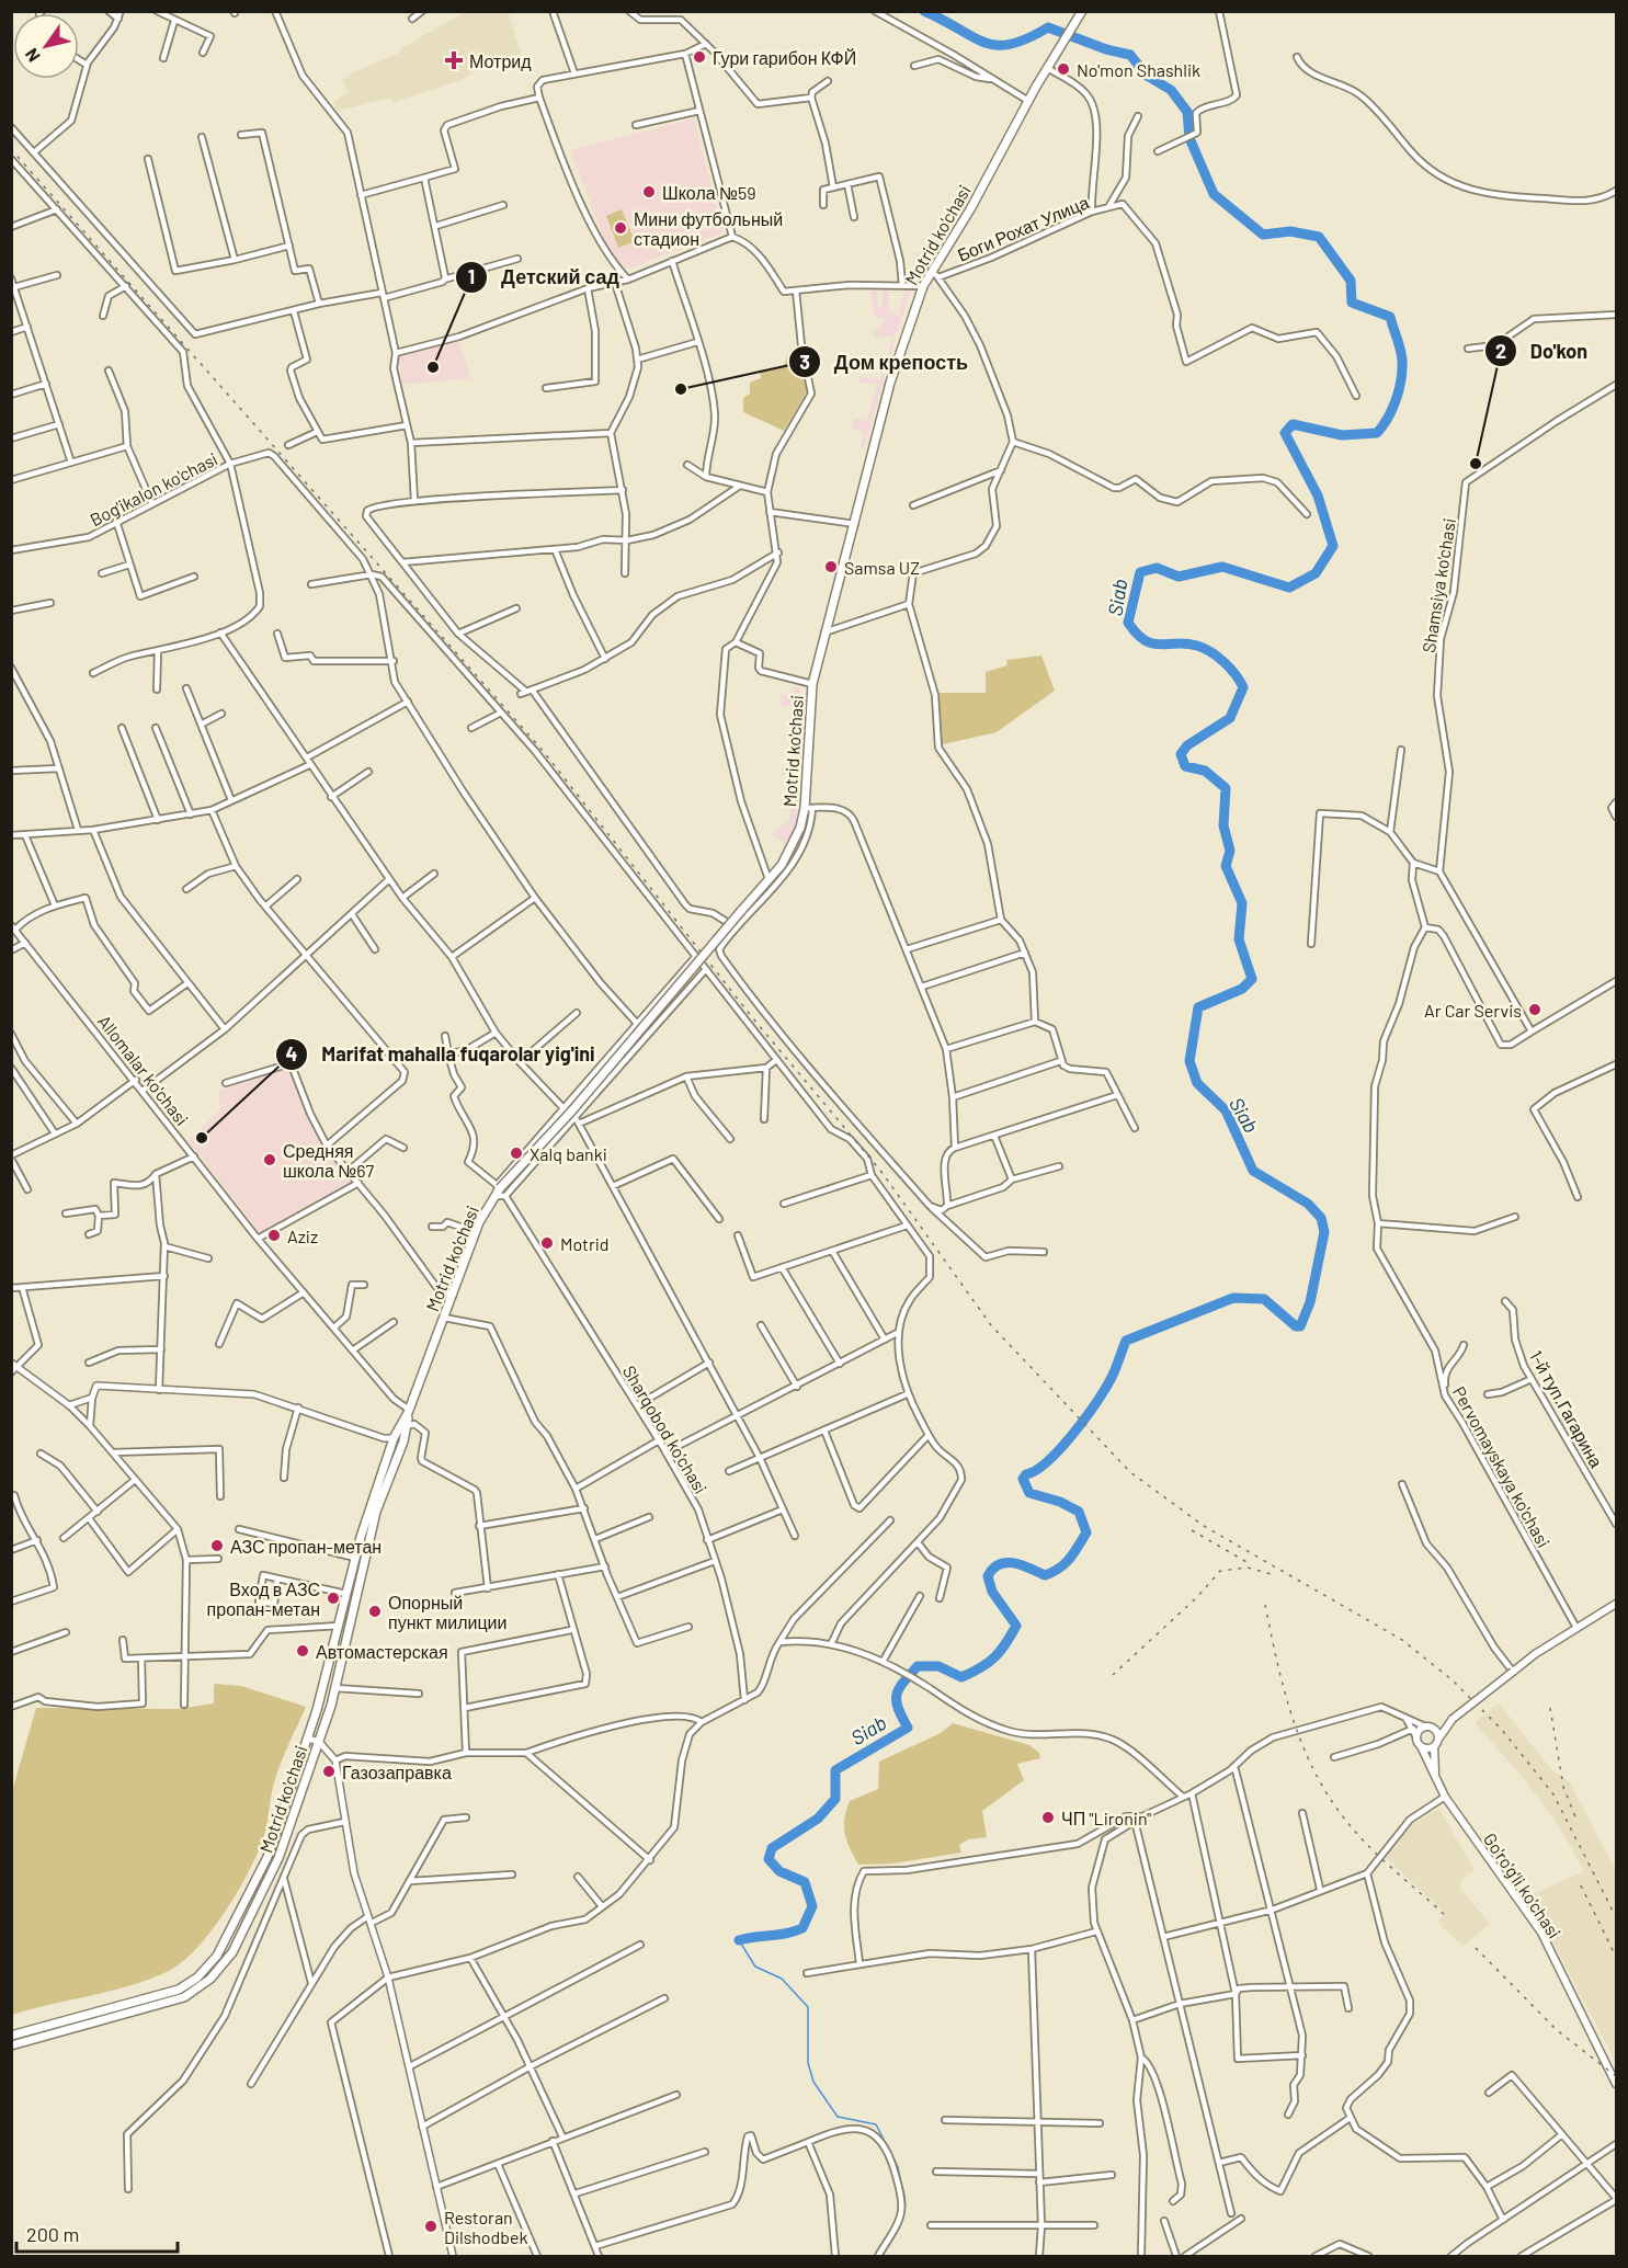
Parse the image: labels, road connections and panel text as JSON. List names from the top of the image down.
{
  "streets": {
    "main road": ["Motrid ko'chasi", "Go'ro'g'li ko'chasi"],
    "street": [
      "Боги Рохат Улица",
      "Bog'ikalon ko'chasi",
      "Shamsiya ko'chasi",
      "Allomalar ko'chasi",
      "1-й туп.Гагарина",
      "Sharqobod ko'chasi",
      "Pervomayskaya ko'chasi"
    ]
  },
  "crossings": [
    ["Motrid ko'chasi", "Allomalar ko'chasi"],
    ["Motrid ko'chasi", "Sharqobod ko'chasi"]
  ],
  "water": ["Siab"],
  "places": {
    "other": [
      "Гури гарибон КФЙ",
      "No'mon Shashlik",
      "Школа №59",
      "Мини футбольный стадион",
      "Детский сад",
      "Дом крепость",
      "Do'kon",
      "Samsa UZ",
      "Ar Car Servis",
      "Marifat mahalla fuqarolar yig'ini",
      "Xalq banki",
      "Средняя школа №67",
      "Aziz",
      "Motrid",
      "АЗС пропан-метан",
      "Вход в АЗС пропан-метан",
      "Опорный пункт милиции",
      "Автомастерская",
      "Газозаправка",
      "ЧП \"Lironin\"",
      "Restoran Dilshodbek"
    ],
    "health": ["Мотрид"]
  },
  "scale_bar": "200 m",
  "north": "bottom left"
}
